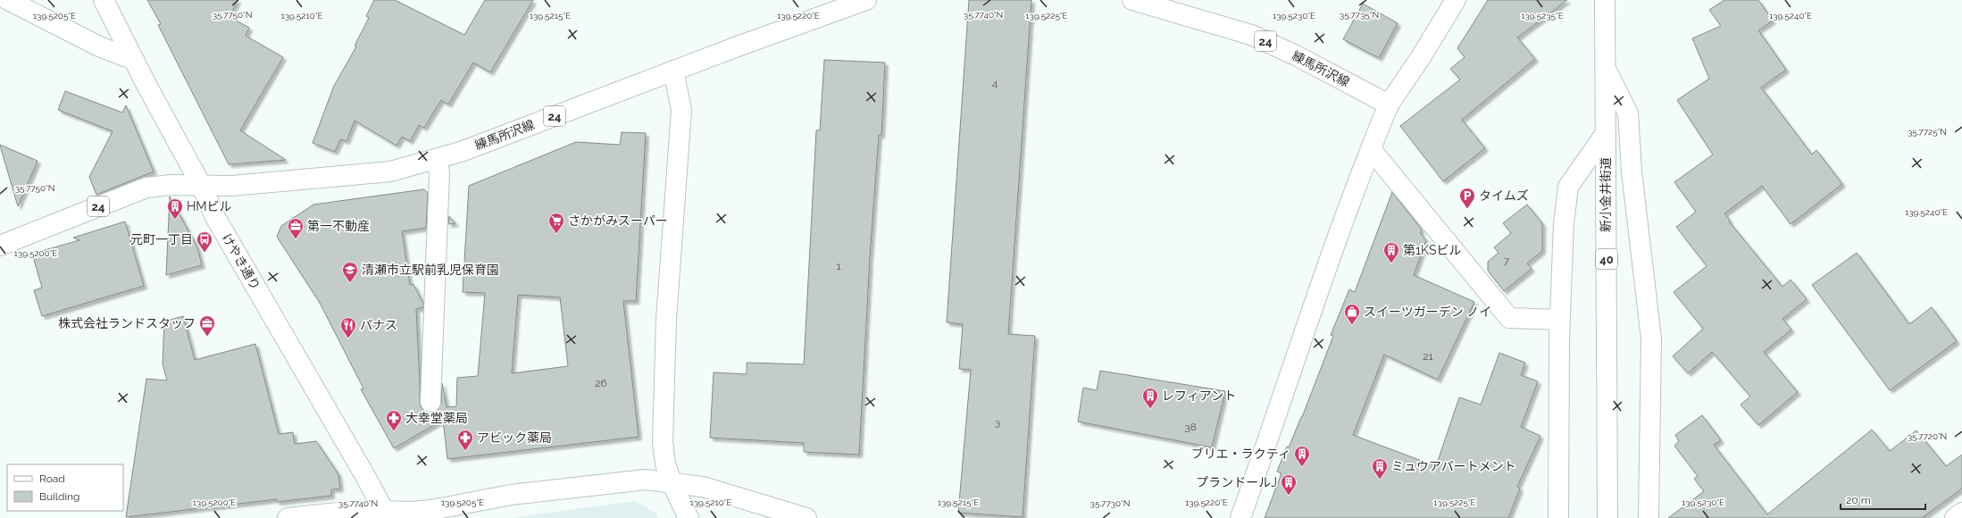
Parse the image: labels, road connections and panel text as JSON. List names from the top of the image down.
{
  "streets": {
    "street": [
      "24",
      "練馬所沢線",
      "新小金井街道",
      "40",
      "けやき通り"
    ]
  },
  "crossings": [
    ["24", "練馬所沢線"],
    ["24", "けやき通り"],
    ["練馬所沢線", "けやき通り"]
  ],
  "places": {
    "parking": ["タイムズ"],
    "building": [
      "HMビル",
      "第1KSビル",
      "レフィアント",
      "ブリエ・ラクティ",
      "ミュウアパートメント",
      "プランドールJ"
    ],
    "supermarket": ["さかがみスーパー"],
    "office": ["第一不動産", "株式会社ランドスタッフ"],
    "bus stop": ["元町一丁目"],
    "school or university": ["清瀬市立駅前乳児保育園"],
    "shop": ["スイーツガーデン ノイ"],
    "restaurant": ["パナス"],
    "pharmacy": ["大幸堂薬局", "アビック薬局"]
  },
  "house_numbers": [
    "4",
    "7",
    "1",
    "21",
    "26",
    "3",
    "38"
  ],
  "legend": ["Road", "Building"],
  "scale_bar": "20 m",
  "coordinates": [
    "35.7750°N",
    "35.7740°N",
    "35.7735°N",
    "139.5205°E",
    "139.5210°E",
    "139.5215°E",
    "139.5220°E",
    "139.5225°E",
    "139.5230°E",
    "139.5235°E",
    "139.5240°E",
    "35.7725°N",
    "139.5200°E",
    "35.7720°N",
    "35.7730°N"
  ]
}
